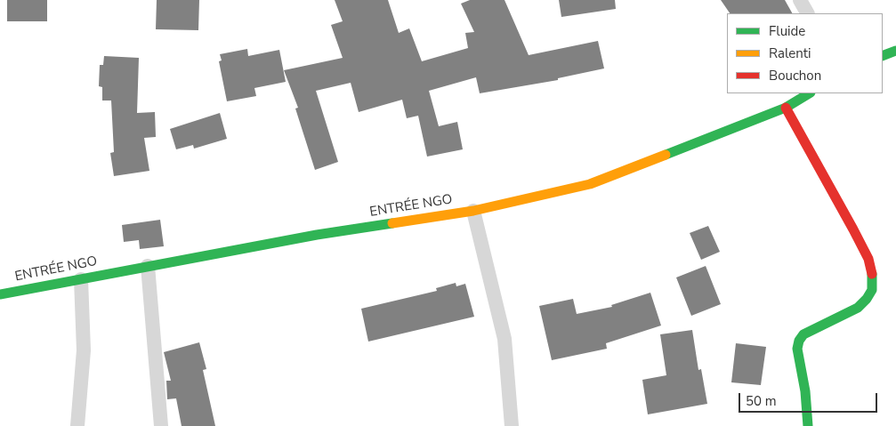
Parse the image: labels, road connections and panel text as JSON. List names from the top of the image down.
{
  "streets": {
    "street": ["ENTRÉE NGO"]
  },
  "legend": ["Fluide", "Ralenti", "Bouchon"],
  "scale_bar": "50 m"
}
